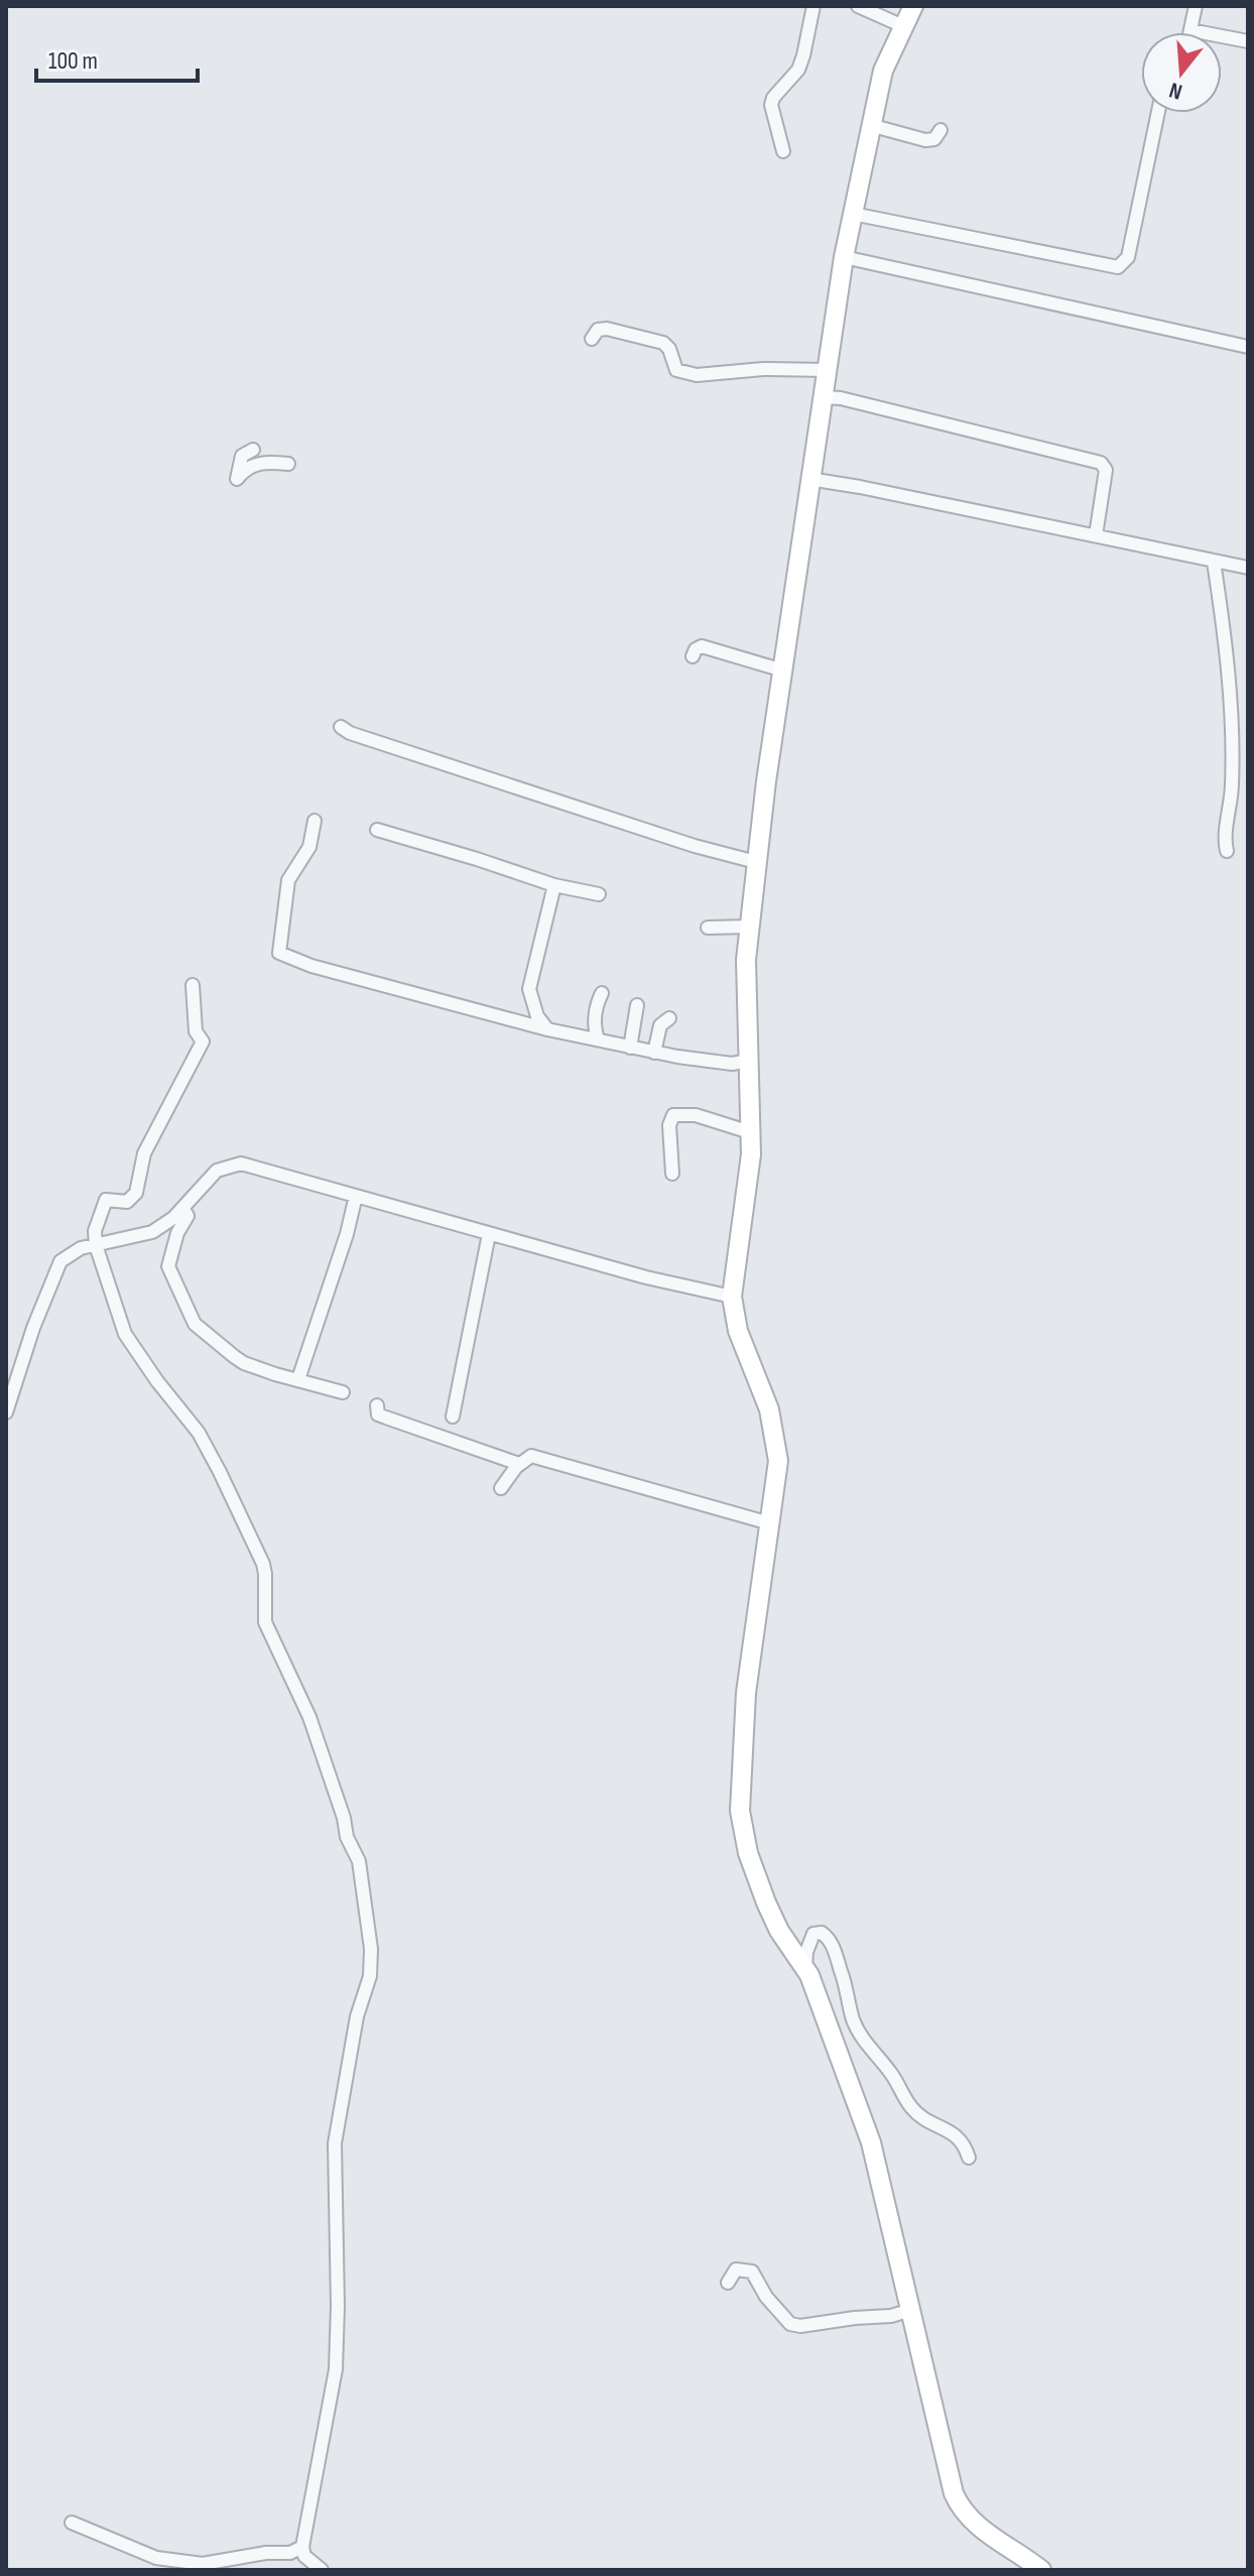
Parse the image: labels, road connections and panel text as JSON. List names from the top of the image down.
{
  "scale_bar": "100 m",
  "north": "bottom"
}
